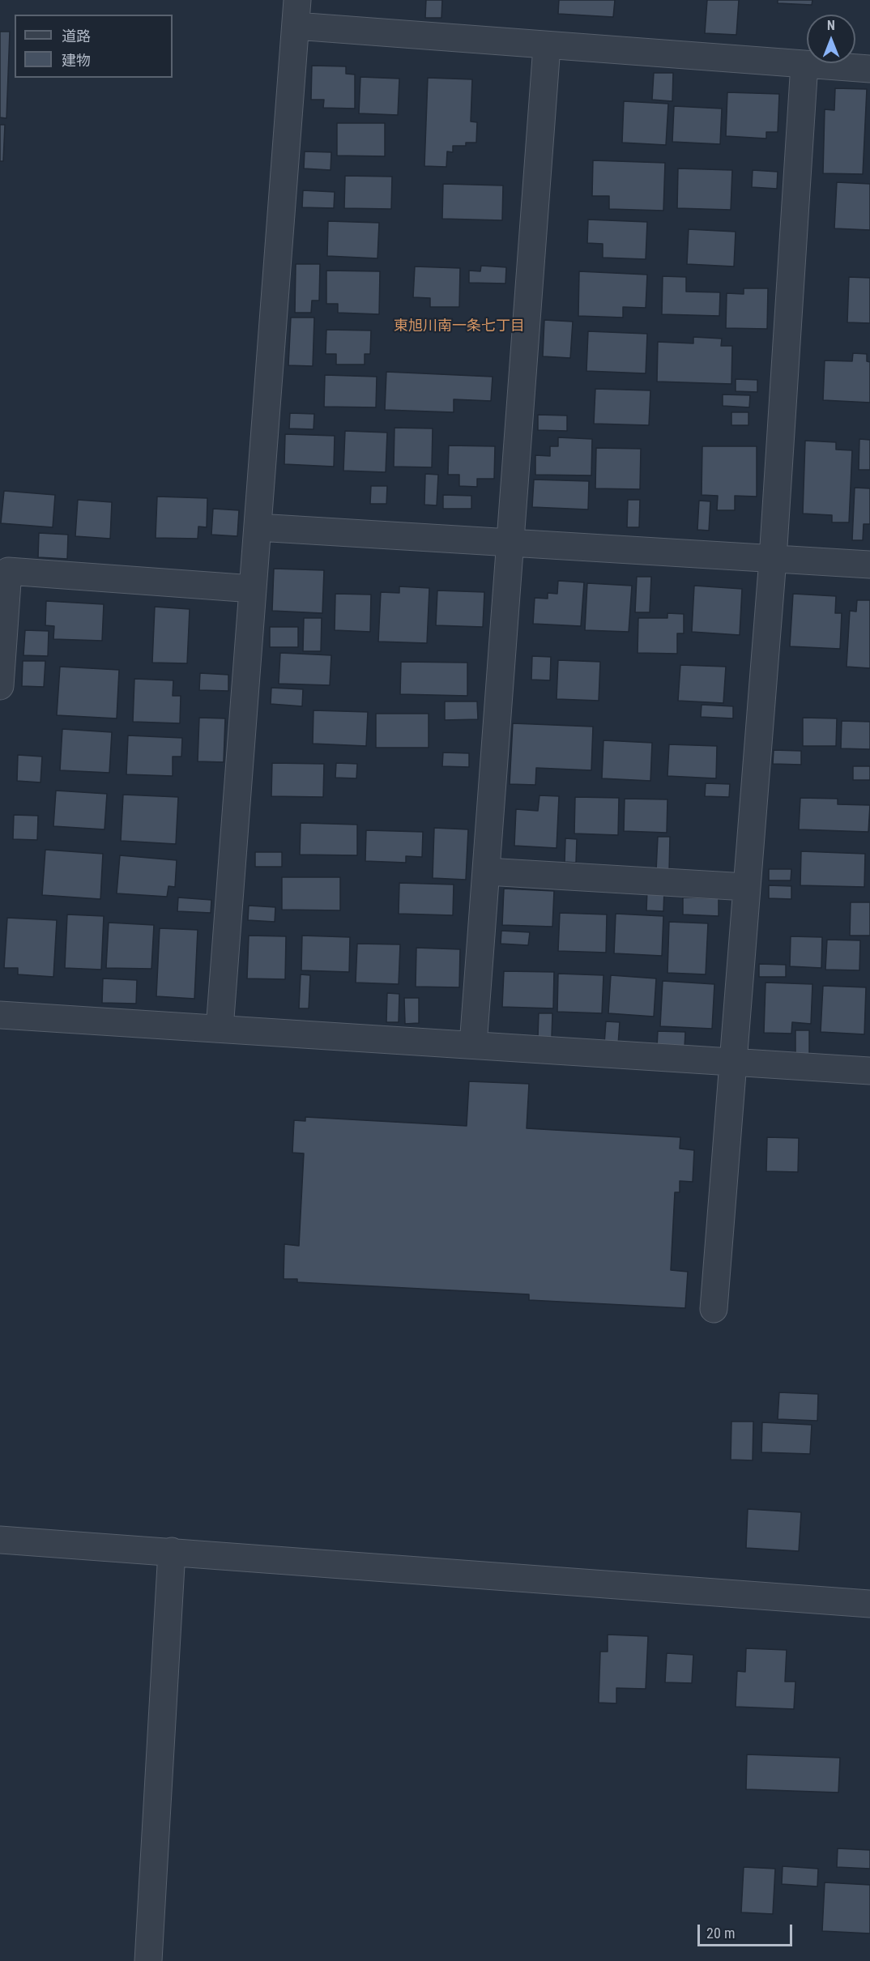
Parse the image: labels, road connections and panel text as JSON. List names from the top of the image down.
{
  "districts": ["東旭川南一条七丁目"],
  "legend": ["道路", "建物"],
  "scale_bar": "20 m",
  "north": "top"
}
